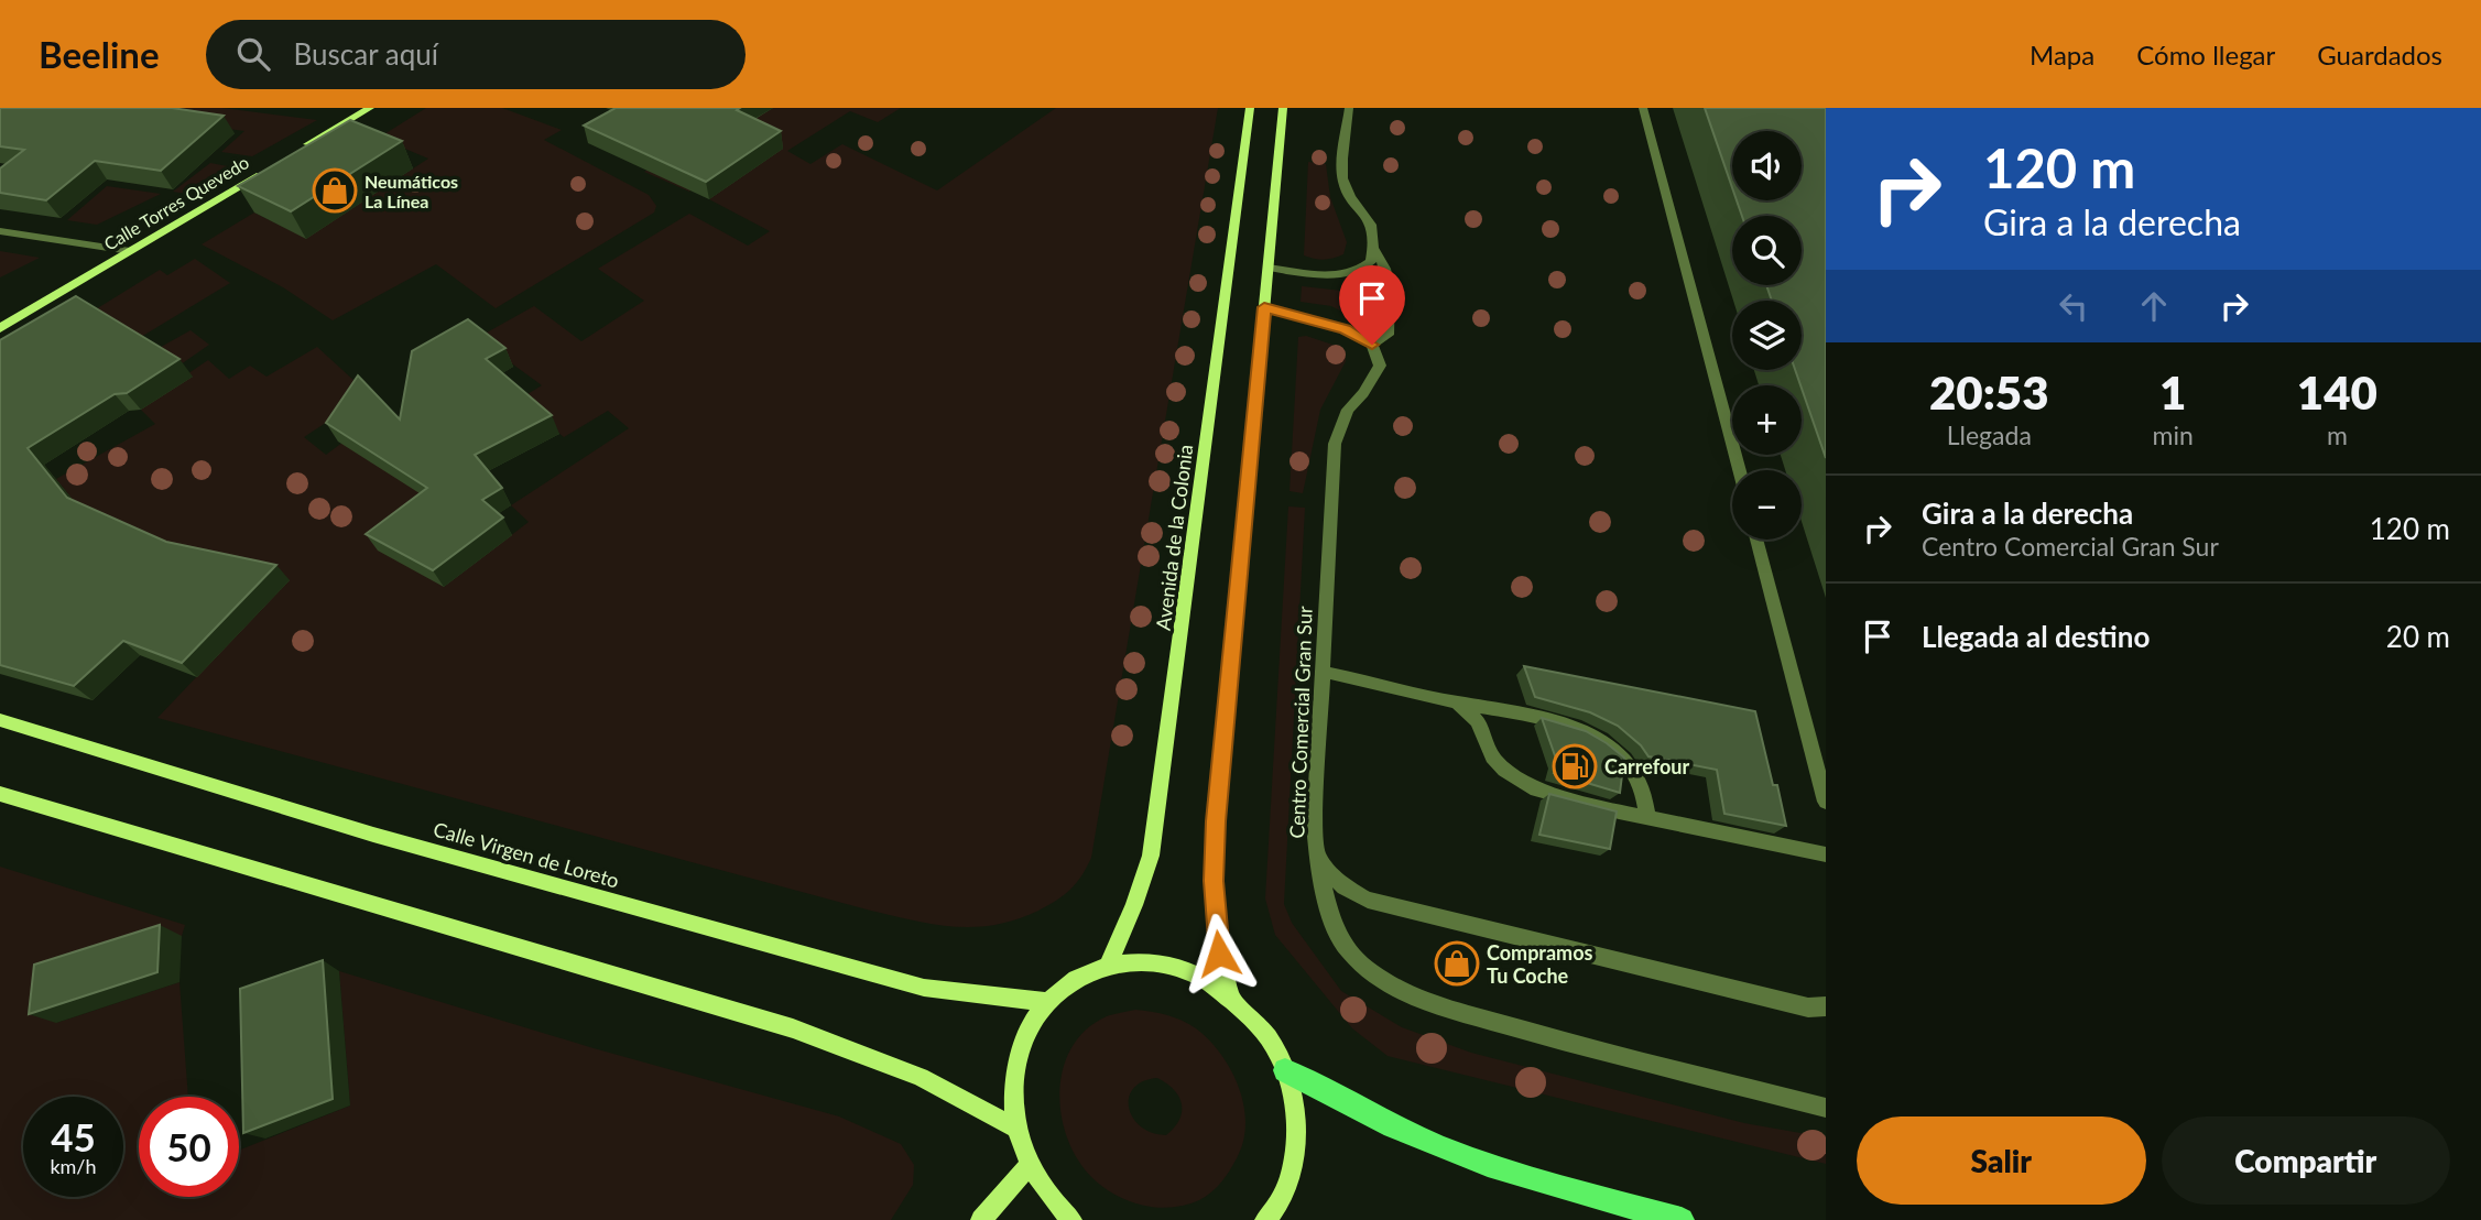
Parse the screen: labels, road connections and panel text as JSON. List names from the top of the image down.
{
  "streets": {
    "main road": ["Calle Torres Quevedo", "Avenida de la Colonia", "Calle Virgen de Loreto"],
    "street": ["Centro Comercial Gran Sur"]
  },
  "places": {
    "shop": ["Neumáticos La Línea", "Compramos Tu Coche"],
    "fuel station": ["Carrefour"]
  },
  "page": {
    "header": "Beeline",
    "search": "Buscar aquí",
    "nav": ["Mapa", "Cómo llegar", "Guardados"],
    "turn": ["120 m", "Gira a la derecha"],
    "map_buttons": ["+", "−"],
    "eta": [
      "20:53",
      "Llegada",
      "1",
      "min",
      "140",
      "m"
    ],
    "list": [
      {
        "name": "Gira a la derecha",
        "note": "Centro Comercial Gran Sur",
        "value": "120 m"
      },
      {
        "name": "Llegada al destino",
        "value": "20 m"
      }
    ],
    "speed": "45 km/h",
    "limit": "50",
    "buttons": ["Salir", "Compartir"]
  }
}
